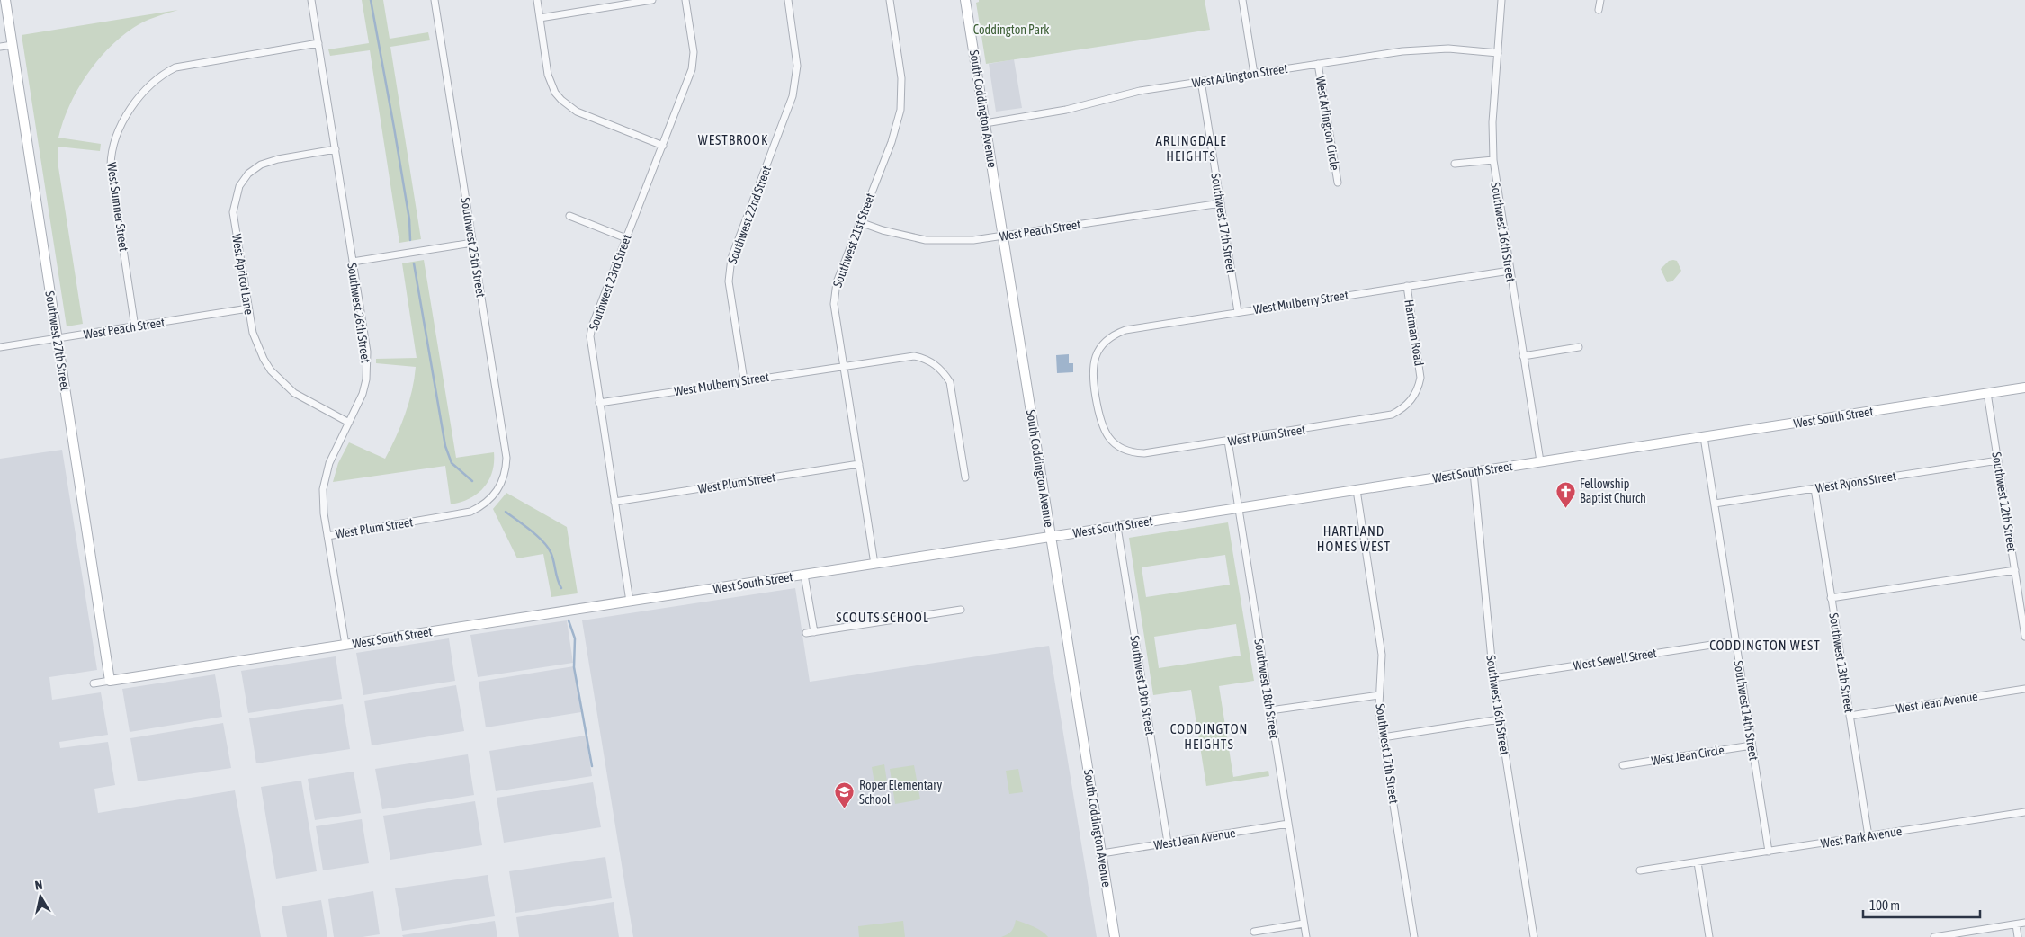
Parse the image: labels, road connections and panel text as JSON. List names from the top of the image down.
{
  "streets": {
    "street": [
      "West Arlington Street",
      "South Coddington Avenue",
      "West Arlington Circle",
      "West Sumner Street",
      "Southwest 22nd Street",
      "Southwest 17th Street",
      "West Peach Street",
      "Southwest 16th Street",
      "Southwest 21st Street",
      "Southwest 25th Street",
      "West Apricot Lane",
      "Southwest 23rd Street",
      "West Mulberry Street",
      "Southwest 26th Street",
      "Hartman Road",
      "Southwest 27th Street",
      "West South Street",
      "West Plum Street",
      "West Ryons Street",
      "Southwest 12th Street",
      "West Sewell Street",
      "Southwest 13th Street",
      "Southwest 19th Street",
      "Southwest 18th Street",
      "West Jean Avenue",
      "Southwest 14th Street",
      "West Jean Circle",
      "West Park Avenue"
    ]
  },
  "crossings": [
    ["West Arlington Street", "South Coddington Avenue"],
    ["West Arlington Street", "West Arlington Circle"],
    ["West Arlington Street", "Southwest 17th Street"],
    ["West Arlington Street", "Southwest 16th Street"],
    ["South Coddington Avenue", "West Peach Street"],
    ["South Coddington Avenue", "West South Street"],
    ["South Coddington Avenue", "West Jean Avenue"],
    ["West Sumner Street", "West Peach Street"],
    ["West Sumner Street", "Southwest 26th Street"],
    ["Southwest 22nd Street", "West Mulberry Street"],
    ["Southwest 17th Street", "West Peach Street"],
    ["Southwest 17th Street", "West Mulberry Street"],
    ["Southwest 17th Street", "West South Street"],
    ["West Peach Street", "Southwest 21st Street"],
    ["West Peach Street", "West Apricot Lane"],
    ["West Peach Street", "Southwest 27th Street"],
    ["Southwest 16th Street", "West Mulberry Street"],
    ["Southwest 16th Street", "West South Street"],
    ["Southwest 16th Street", "West Sewell Street"],
    ["Southwest 21st Street", "West Mulberry Street"],
    ["Southwest 21st Street", "West South Street"],
    ["Southwest 21st Street", "West Plum Street"],
    ["Southwest 25th Street", "West Plum Street"],
    ["West Apricot Lane", "Southwest 26th Street"],
    ["Southwest 23rd Street", "West Mulberry Street"],
    ["Southwest 23rd Street", "West South Street"],
    ["Southwest 23rd Street", "West Plum Street"],
    ["West Mulberry Street", "Hartman Road"],
    ["West Mulberry Street", "West Plum Street"],
    ["Southwest 26th Street", "West South Street"],
    ["Southwest 26th Street", "West Plum Street"],
    ["Hartman Road", "West Plum Street"],
    ["Southwest 27th Street", "West South Street"],
    ["West South Street", "Southwest 12th Street"],
    ["West South Street", "Southwest 19th Street"],
    ["West South Street", "Southwest 18th Street"],
    ["West South Street", "Southwest 14th Street"],
    ["West Plum Street", "Southwest 18th Street"],
    ["West Ryons Street", "Southwest 12th Street"],
    ["West Ryons Street", "Southwest 13th Street"],
    ["West Ryons Street", "Southwest 14th Street"],
    ["West Sewell Street", "Southwest 14th Street"],
    ["Southwest 13th Street", "West Jean Avenue"],
    ["Southwest 13th Street", "West Park Avenue"],
    ["Southwest 19th Street", "West Jean Avenue"],
    ["Southwest 18th Street", "West Jean Avenue"],
    ["Southwest 14th Street", "West Jean Circle"],
    ["Southwest 14th Street", "West Park Avenue"]
  ],
  "districts": [
    "WESTBROOK",
    "ARLINGDALE HEIGHTS",
    "HARTLAND HOMES WEST",
    "SCOUTS SCHOOL",
    "CODDINGTON WEST",
    "CODDINGTON HEIGHTS"
  ],
  "parks": ["Coddington Park"],
  "places": {
    "church": ["Fellowship Baptist Church"],
    "school or university": ["Roper Elementary School"]
  },
  "scale_bar": "100 m",
  "north": "top"
}
